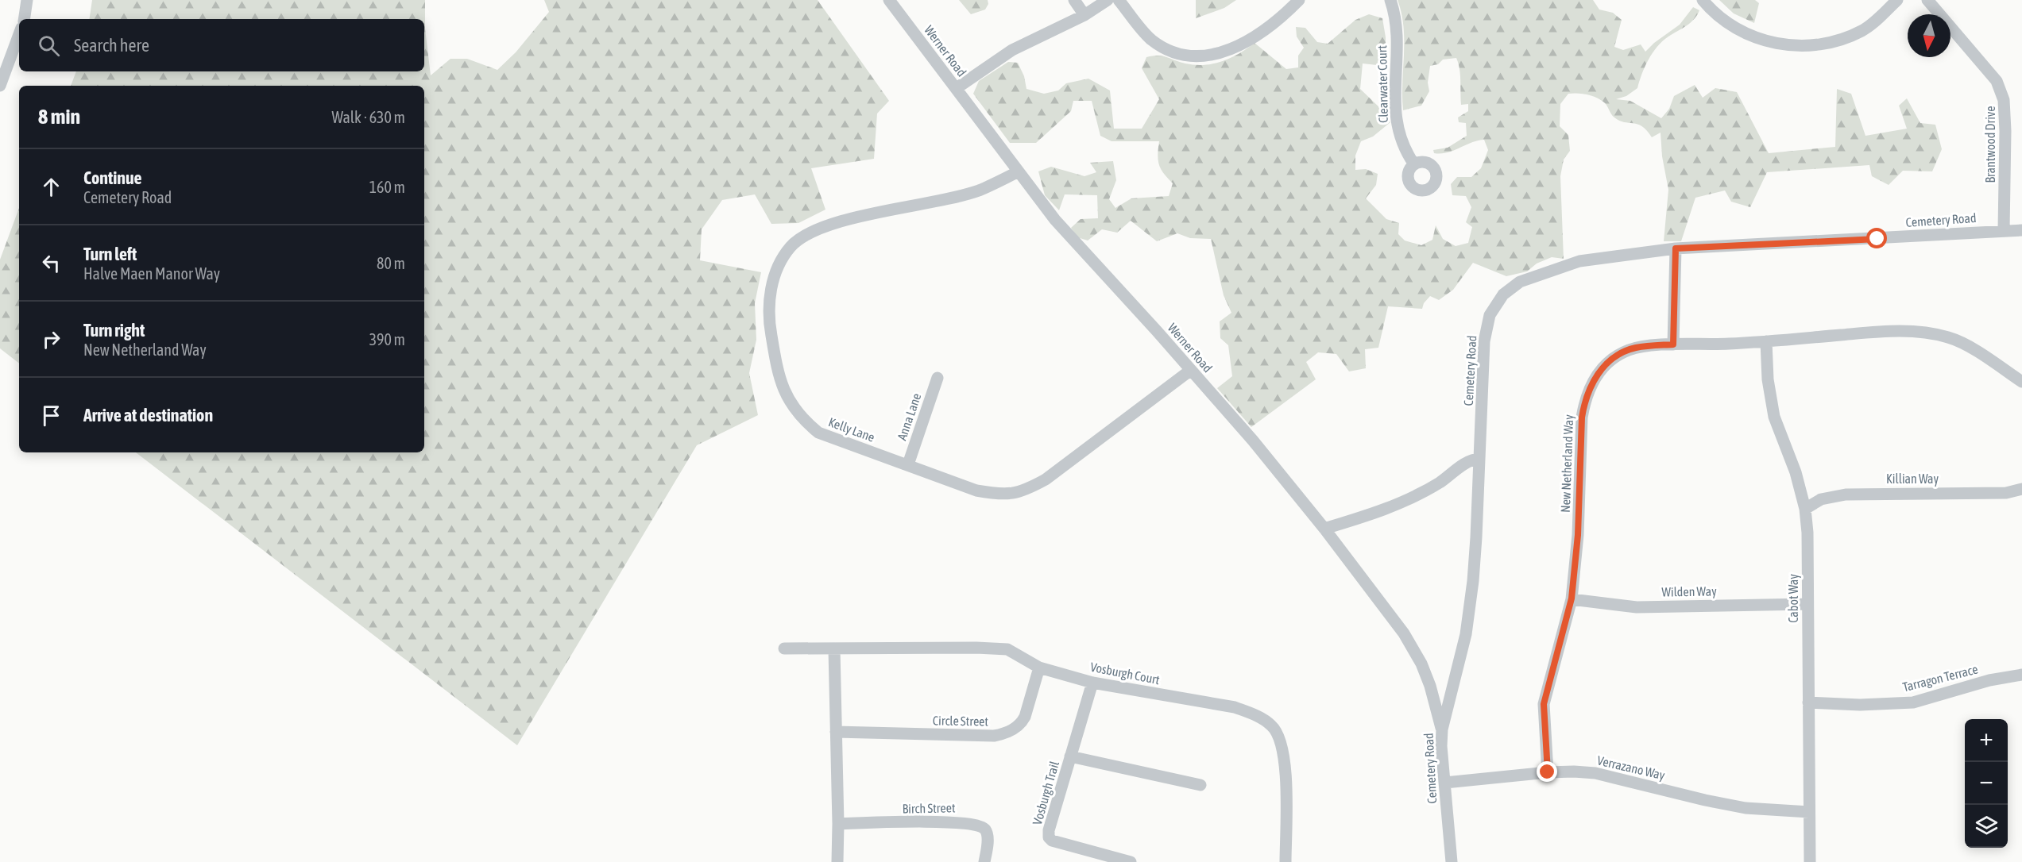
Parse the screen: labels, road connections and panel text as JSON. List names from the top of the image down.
{
  "streets": {
    "street": [
      "Werner Road",
      "Clearwater Court",
      "Brantwood Drive",
      "Cemetery Road",
      "Anna Lane",
      "Kelly Lane",
      "New Netherland Way",
      "Killian Way",
      "Wilden Way",
      "Cabot Way",
      "Vosburgh Court",
      "Tarragon Terrace",
      "Circle Street",
      "Verrazano Way",
      "Vosburgh Trail",
      "Birch Street"
    ]
  },
  "crossings": [
    ["Werner Road", "Cemetery Road"],
    ["Werner Road", "Kelly Lane"],
    ["Brantwood Drive", "Cemetery Road"],
    ["Cemetery Road", "Verrazano Way"],
    ["Anna Lane", "Kelly Lane"],
    ["New Netherland Way", "Wilden Way"],
    ["New Netherland Way", "Cabot Way"],
    ["New Netherland Way", "Verrazano Way"],
    ["Killian Way", "Cabot Way"],
    ["Wilden Way", "Cabot Way"],
    ["Cabot Way", "Tarragon Terrace"],
    ["Cabot Way", "Verrazano Way"],
    ["Vosburgh Court", "Circle Street"],
    ["Vosburgh Court", "Vosburgh Trail"]
  ],
  "north": "bottom",
  "page": {
    "search": "Search here",
    "heading": ["8 min", "Walk · 630 m"],
    "list": [
      ["Continue", "Cemetery Road", "160 m"],
      ["Turn left", "Halve Maen Manor Way", "80 m"],
      ["Turn right", "New Netherland Way", "390 m"],
      "Arrive at destination"
    ],
    "map_buttons": ["+", "−"]
  }
}
